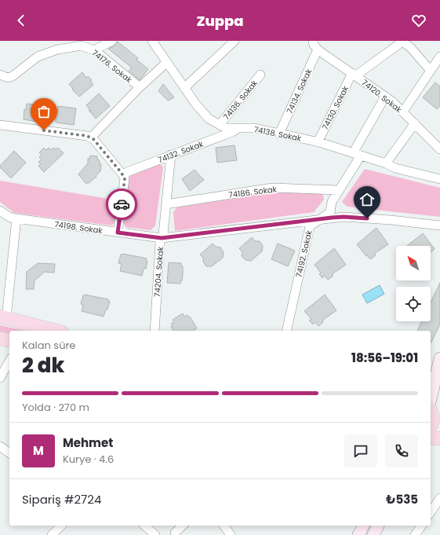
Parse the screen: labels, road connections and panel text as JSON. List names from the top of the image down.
{
  "streets": {
    "street": [
      "74176. Sokak",
      "74134. Sokak",
      "74120. Sokak",
      "74136. Sokak",
      "74130. Sokak",
      "74138. Sokak",
      "74132. Sokak",
      "74186. Sokak",
      "74198. Sokak",
      "74192. Sokak",
      "74204. Sokak"
    ]
  },
  "crossings": [
    ["74134. Sokak", "74120. Sokak"],
    ["74134. Sokak", "74138. Sokak"],
    ["74120. Sokak", "74130. Sokak"],
    ["74120. Sokak", "74192. Sokak"],
    ["74136. Sokak", "74138. Sokak"],
    ["74130. Sokak", "74138. Sokak"],
    ["74138. Sokak", "74132. Sokak"],
    ["74138. Sokak", "74192. Sokak"],
    ["74132. Sokak", "74204. Sokak"],
    ["74186. Sokak", "74192. Sokak"],
    ["74186. Sokak", "74204. Sokak"],
    ["74198. Sokak", "74192. Sokak"],
    ["74198. Sokak", "74204. Sokak"]
  ],
  "north": "top left",
  "page": {
    "header": "Zuppa",
    "heading": ["2 dk", "Kalan süre", "18:56–19:01"],
    "panel": [
      "Mehmet",
      "Kurye · 4.6",
      "Sipariş #2724",
      "₺535"
    ],
    "bar": "Yolda · 270 m",
    "round": "M"
  }
}
